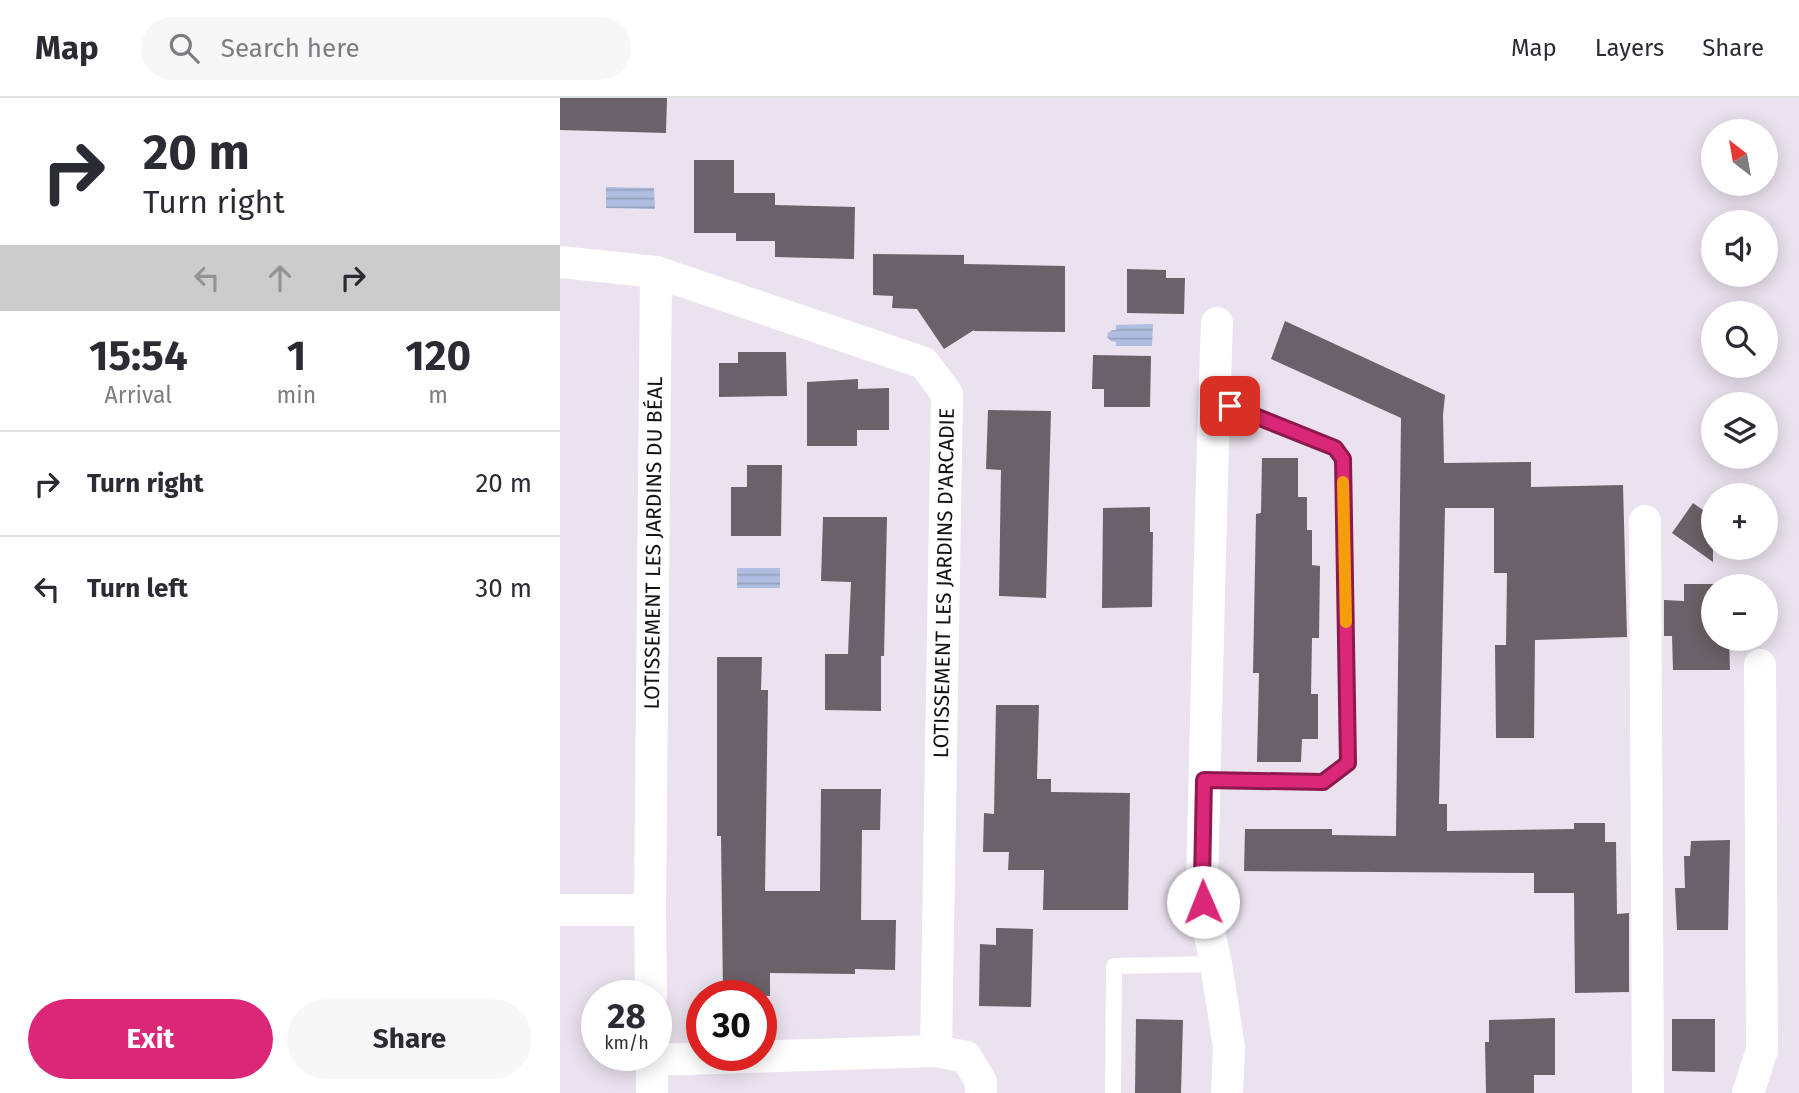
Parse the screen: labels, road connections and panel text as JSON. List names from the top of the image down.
{
  "streets": {
    "street": ["LOTISSEMENT LES JARDINS DU BÉAL", "LOTISSEMENT LES JARDINS D'ARCADIE"]
  },
  "crossings": [
    ["LOTISSEMENT LES JARDINS DU BÉAL", "LOTISSEMENT LES JARDINS D'ARCADIE"]
  ],
  "north": "top left",
  "page": {
    "header": "Map",
    "search": "Search here",
    "nav": ["Map", "Layers", "Share"],
    "turn": ["20 m", "Turn right"],
    "map_buttons": ["+", "−"],
    "eta": [
      "15:54",
      "Arrival",
      "1",
      "min",
      "120",
      "m"
    ],
    "list": [
      {
        "name": "Turn right",
        "value": "20 m"
      },
      {
        "name": "Turn left",
        "value": "30 m"
      }
    ],
    "speed": "28 km/h",
    "limit": "30",
    "buttons": ["Exit", "Share"]
  }
}
